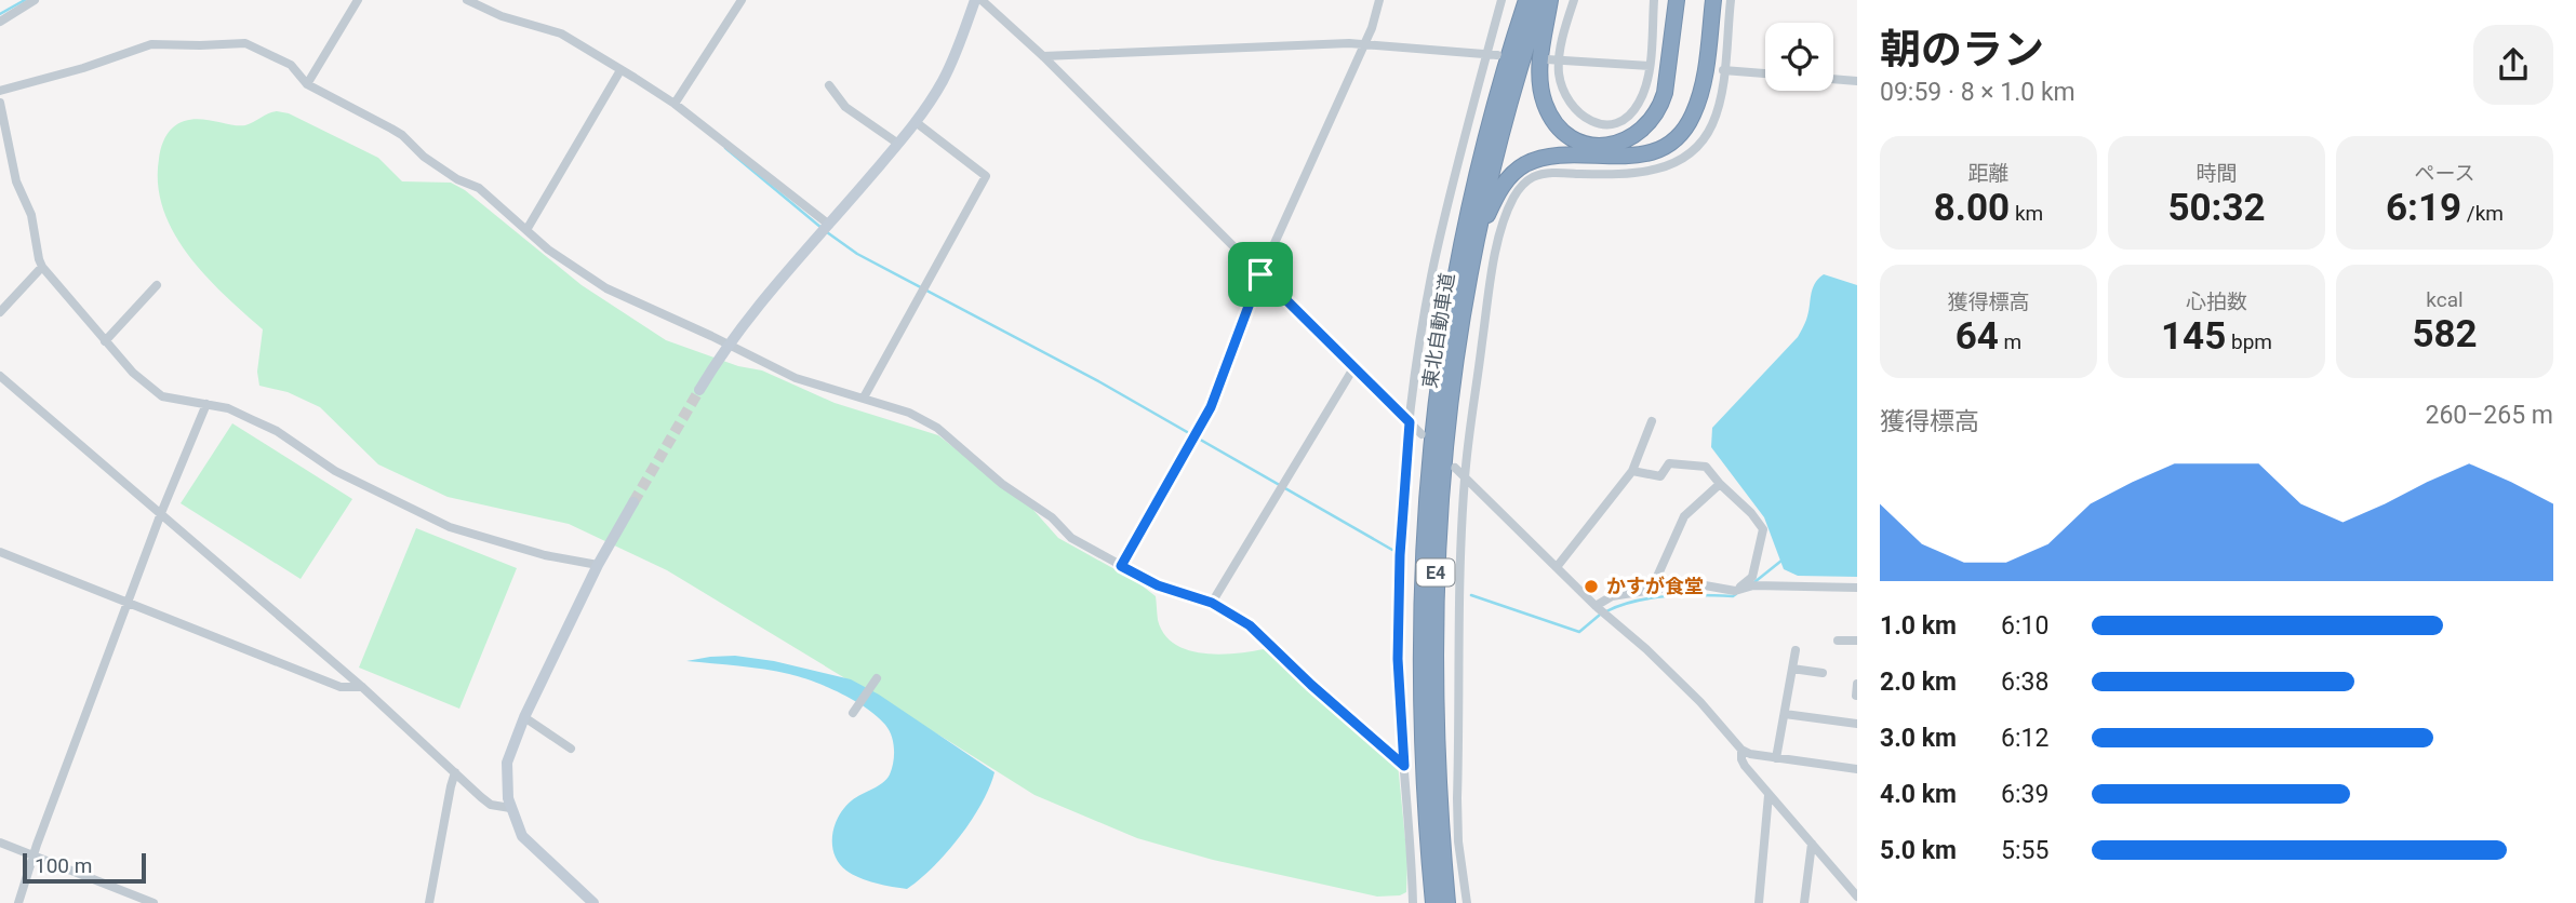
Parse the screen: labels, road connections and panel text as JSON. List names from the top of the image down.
{
  "streets": {
    "highway": ["東北自動車道", "E4"]
  },
  "places": ["かすが食堂"],
  "scale_bar": "100 m",
  "page": {
    "heading": ["朝のラン", "09:59 · 8 × 1.0 km"],
    "stats": [
      ["距離", "8.00 km"],
      ["時間", "50:32"],
      ["ペース", "6:19 /km"],
      ["獲得標高", "64 m"],
      ["心拍数", "145 bpm"],
      ["kcal", "582"]
    ],
    "chart": ["獲得標高", "260–265 m"],
    "list": [
      {
        "name": "1.0 km",
        "note": "6:10"
      },
      {
        "name": "2.0 km",
        "note": "6:38"
      },
      {
        "name": "3.0 km",
        "note": "6:12"
      },
      {
        "name": "4.0 km",
        "note": "6:39"
      },
      {
        "name": "5.0 km",
        "note": "5:55"
      }
    ],
    "scale": "100 m"
  }
}
